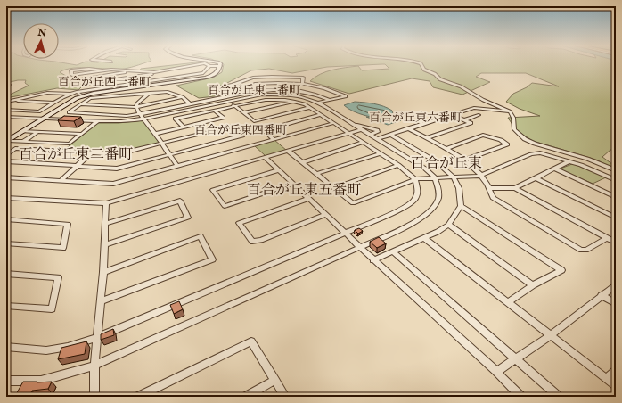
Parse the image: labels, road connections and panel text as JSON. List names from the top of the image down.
{
  "districts": [
    "百合が丘西一番町",
    "百合が丘東一番町",
    "百合が丘東六番町",
    "百合が丘東四番町",
    "百合が丘東二番町",
    "百合が丘東",
    "百合が丘東五番町"
  ],
  "north": "top"
}
